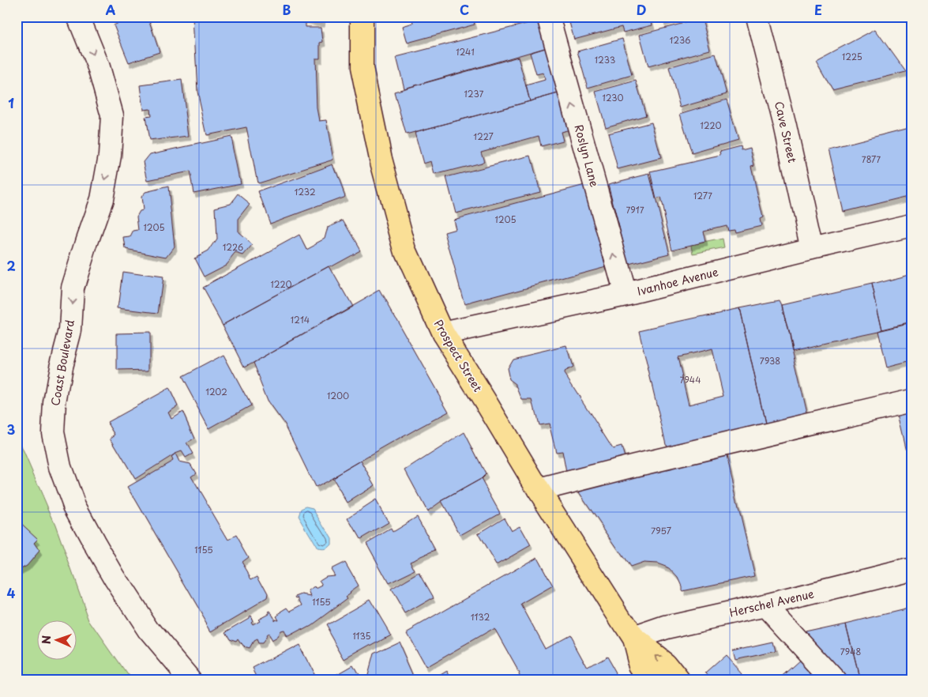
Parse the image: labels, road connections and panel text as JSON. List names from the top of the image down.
{
  "streets": {
    "main road": ["Prospect Street"],
    "street": [
      "Cave Street",
      "Roslyn Lane",
      "Ivanhoe Avenue",
      "Coast Boulevard",
      "Herschel Avenue"
    ]
  },
  "crossings": [
    ["Cave Street", "Ivanhoe Avenue"],
    ["Roslyn Lane", "Ivanhoe Avenue"],
    ["Ivanhoe Avenue", "Prospect Street"],
    ["Prospect Street", "Herschel Avenue"]
  ],
  "one_way": ["Roslyn Lane", "Coast Boulevard"],
  "house_numbers": [
    "1236",
    "1241",
    "1225",
    "1233",
    "1237",
    "1230",
    "1220",
    "1227",
    "7877",
    "1232",
    "1277",
    "7917",
    "1205",
    "1205",
    "1226",
    "1220",
    "1214",
    "7938",
    "7944",
    "1202",
    "1200",
    "7957",
    "1155",
    "1155",
    "1132",
    "1135",
    "7948"
  ],
  "north": "left",
  "grid": {
    "columns": [
      "A",
      "B",
      "C",
      "D",
      "E"
    ],
    "rows": [
      "1",
      "2",
      "3",
      "4"
    ]
  }
}
